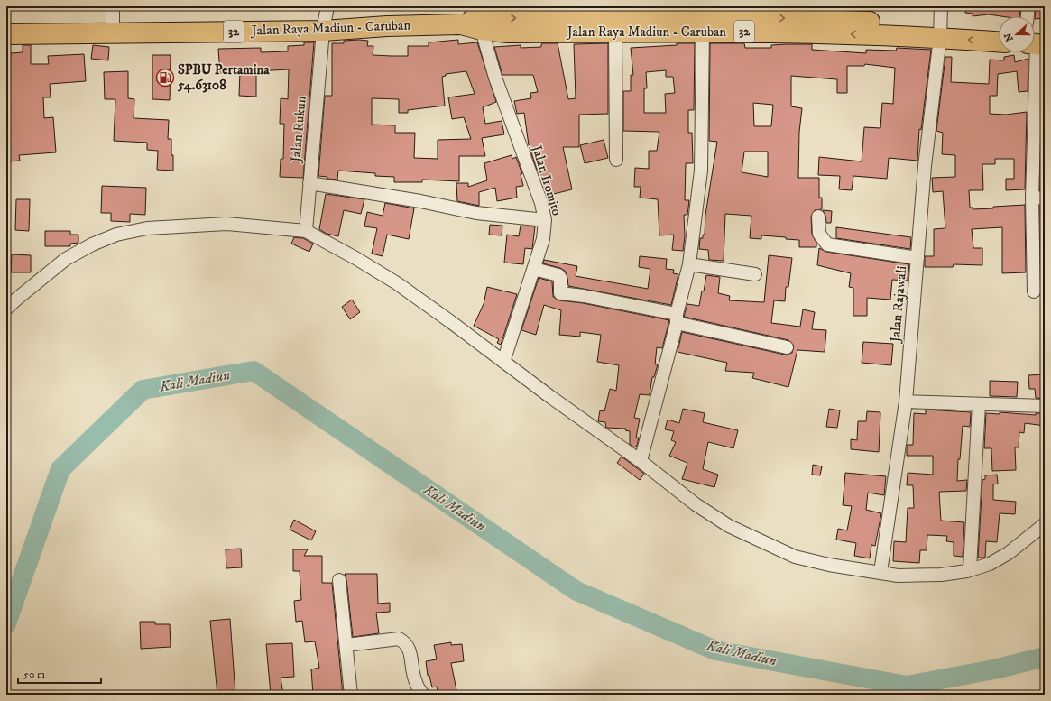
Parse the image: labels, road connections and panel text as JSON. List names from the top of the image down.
{
  "streets": {
    "highway": ["Jalan Raya Madiun - Caruban", "32"],
    "street": ["Jalan Rukun", "Jalan Iromito", "Jalan Rajawali"]
  },
  "crossings": [
    ["Jalan Raya Madiun - Caruban", "Jalan Rukun"],
    ["Jalan Raya Madiun - Caruban", "Jalan Iromito"],
    ["Jalan Raya Madiun - Caruban", "Jalan Rajawali"]
  ],
  "water": ["Kali Madiun"],
  "places": {
    "fuel station": ["SPBU Pertamina 54.63108"]
  },
  "scale_bar": "50 m",
  "north": "left"
}
